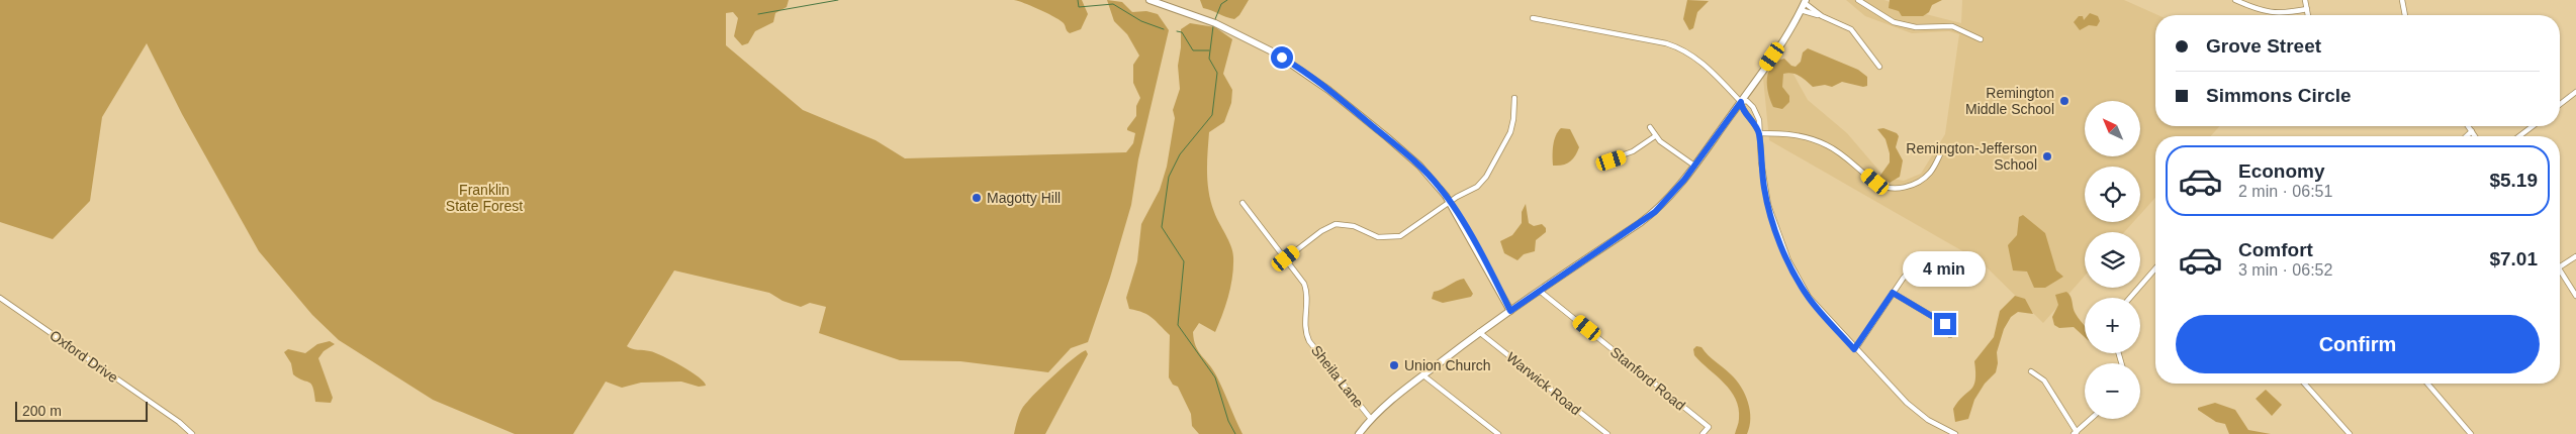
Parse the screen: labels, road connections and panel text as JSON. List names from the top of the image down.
{
  "streets": {
    "street": [
      "Oxford Drive",
      "Sheila Lane",
      "Stanford Road",
      "Warwick Road"
    ]
  },
  "parks": ["Franklin State Forest"],
  "places": [
    "Remington Middle School",
    "Remington-Jefferson School",
    "Magotty Hill",
    "Union Church"
  ],
  "scale_bar": "200 m",
  "north": "top left",
  "page": {
    "banner": ["Grove Street", "Simmons Circle"],
    "map_buttons": ["+", "−"],
    "list": [
      {
        "name": "Economy",
        "note": "2 min · 06:51",
        "value": "$5.19"
      },
      {
        "name": "Comfort",
        "note": "3 min · 06:52",
        "value": "$7.01"
      }
    ],
    "bubble": "4 min",
    "buttons": "Confirm",
    "scale": "200 m"
  }
}
